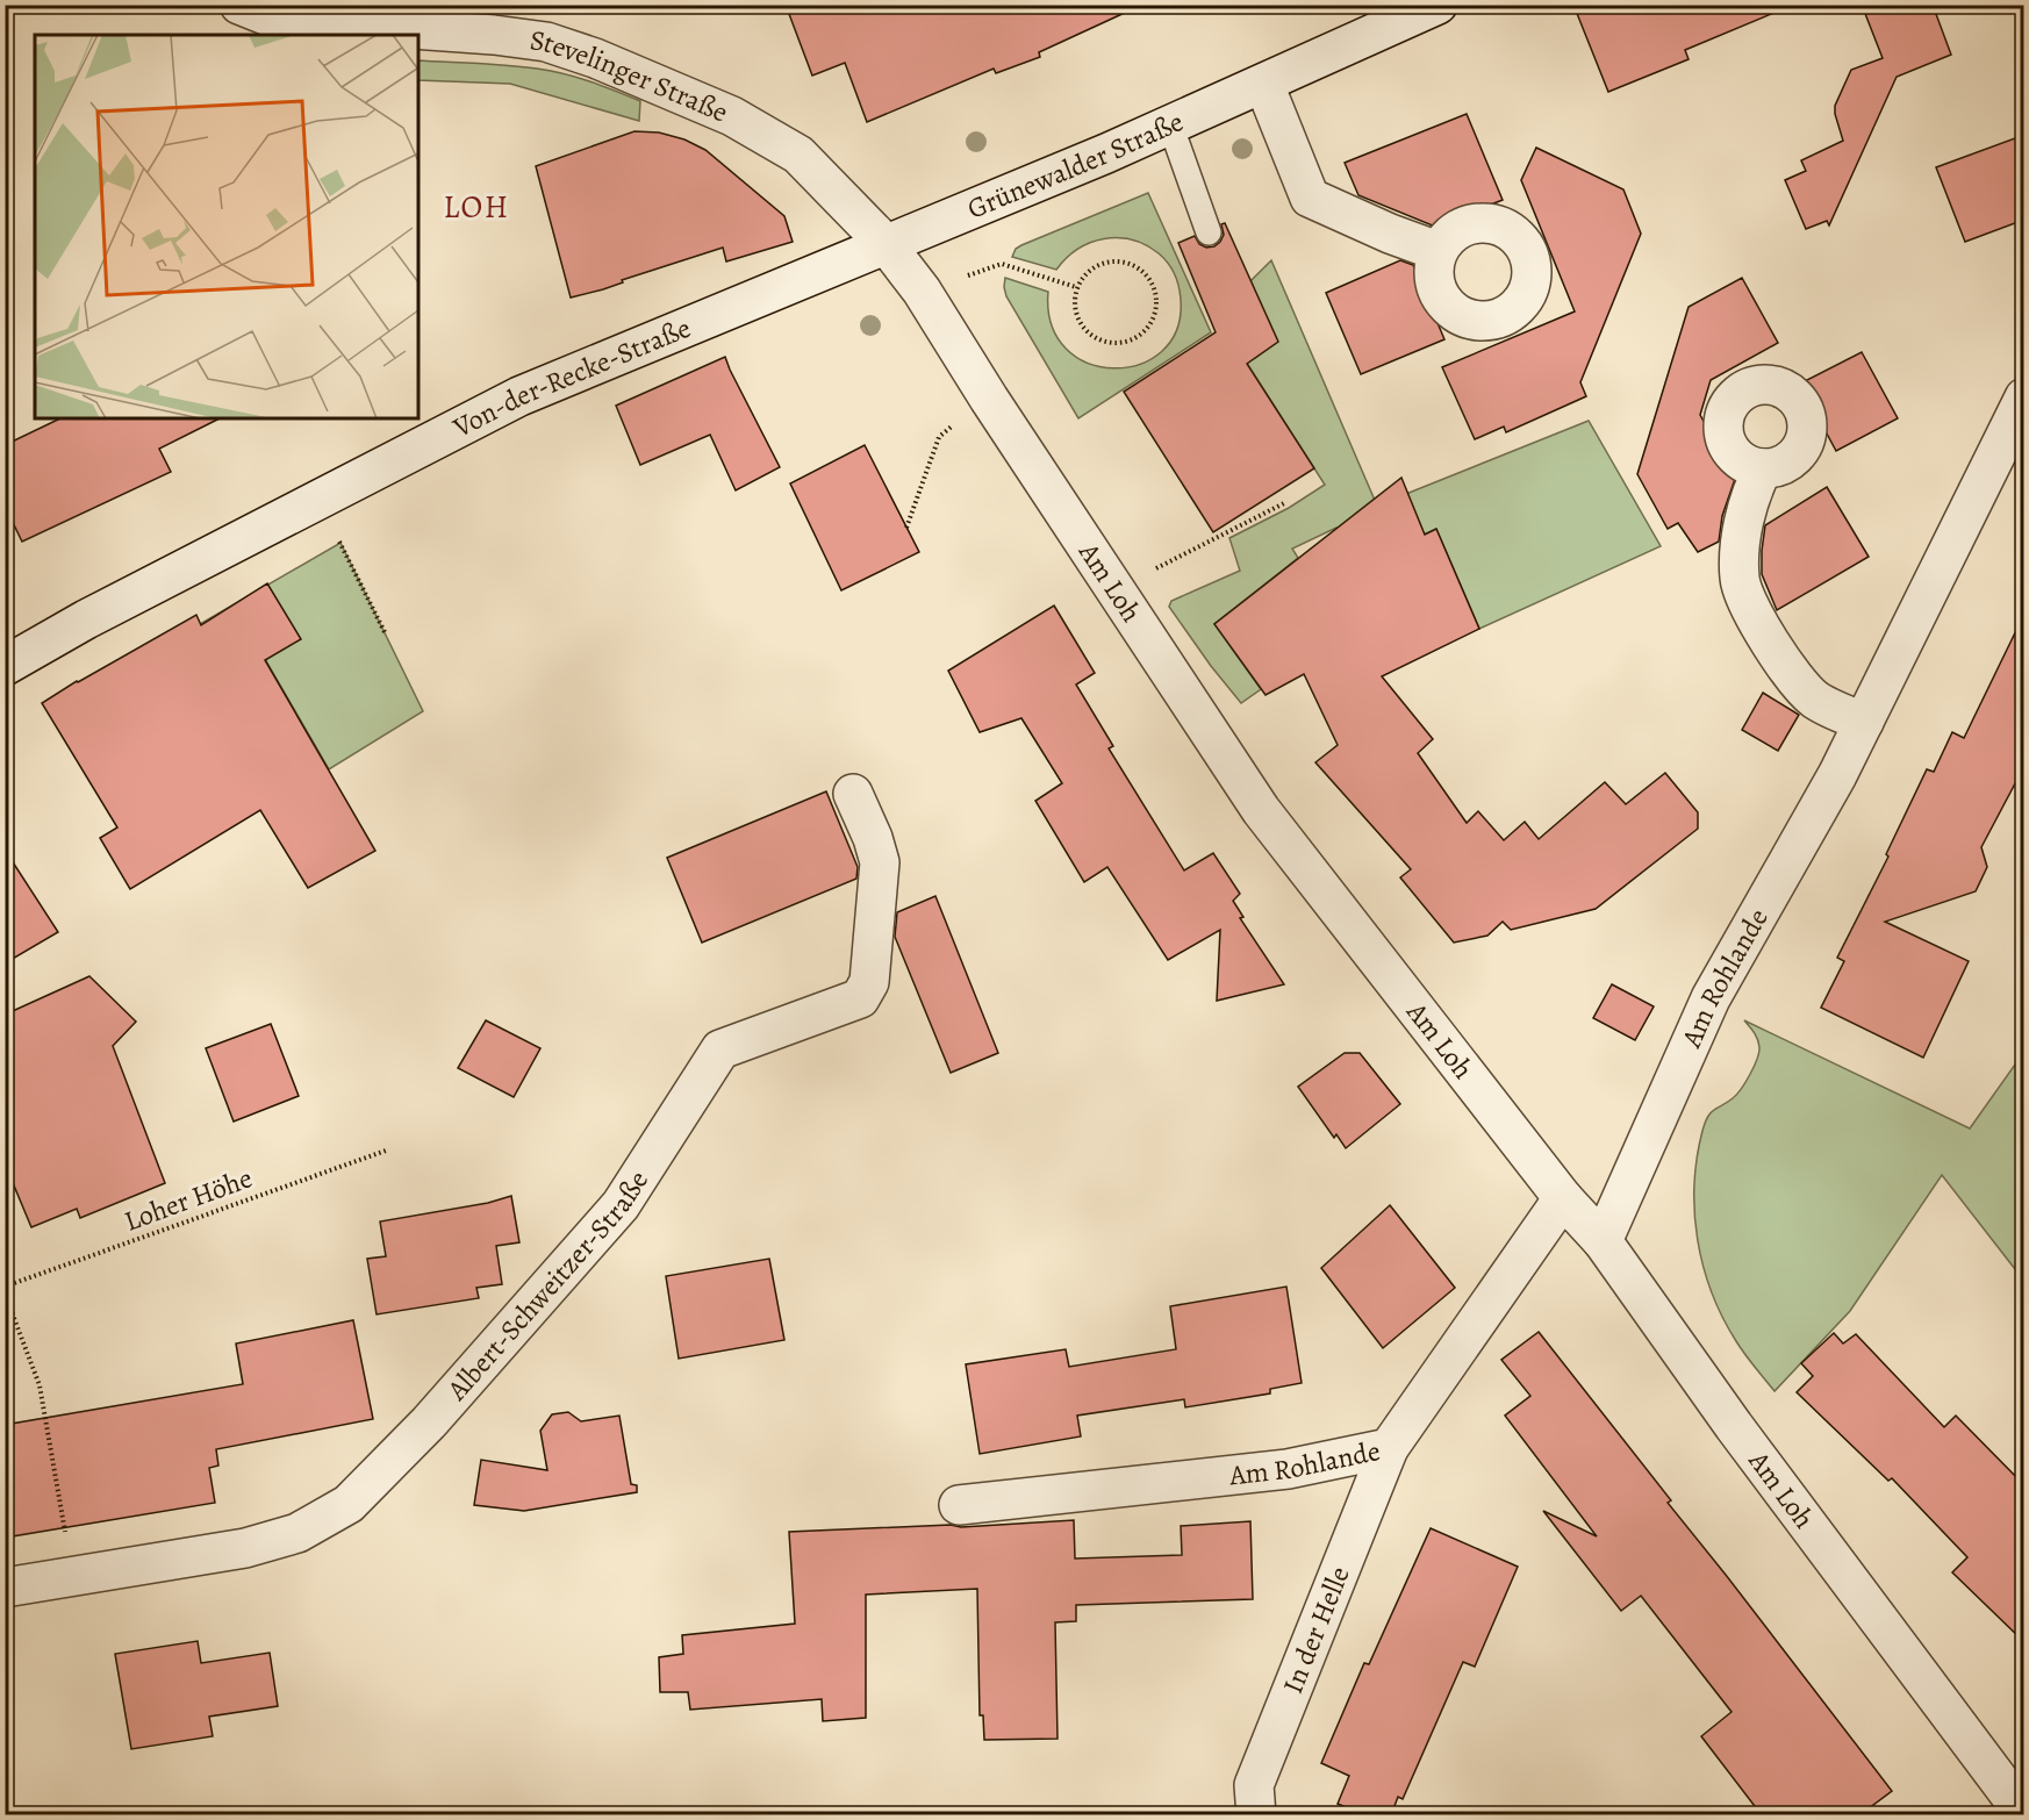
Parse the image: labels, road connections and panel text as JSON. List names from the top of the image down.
{
  "streets": {
    "street": [
      "Stevelinger Straße",
      "Grünewalder Straße",
      "Von-der-Recke-Straße",
      "Am Loh",
      "Am Rohlande",
      "Albert-Schweitzer-Straße",
      "In der Helle"
    ],
    "path": ["Loher Höhe"]
  },
  "crossings": [
    ["Stevelinger Straße", "Grünewalder Straße"],
    ["Stevelinger Straße", "Von-der-Recke-Straße"],
    ["Stevelinger Straße", "Am Loh"],
    ["Grünewalder Straße", "Von-der-Recke-Straße"],
    ["Grünewalder Straße", "Am Loh"],
    ["Von-der-Recke-Straße", "Am Loh"],
    ["Am Loh", "Am Rohlande"],
    ["Am Rohlande", "In der Helle"]
  ],
  "districts": ["LOH"]
}
